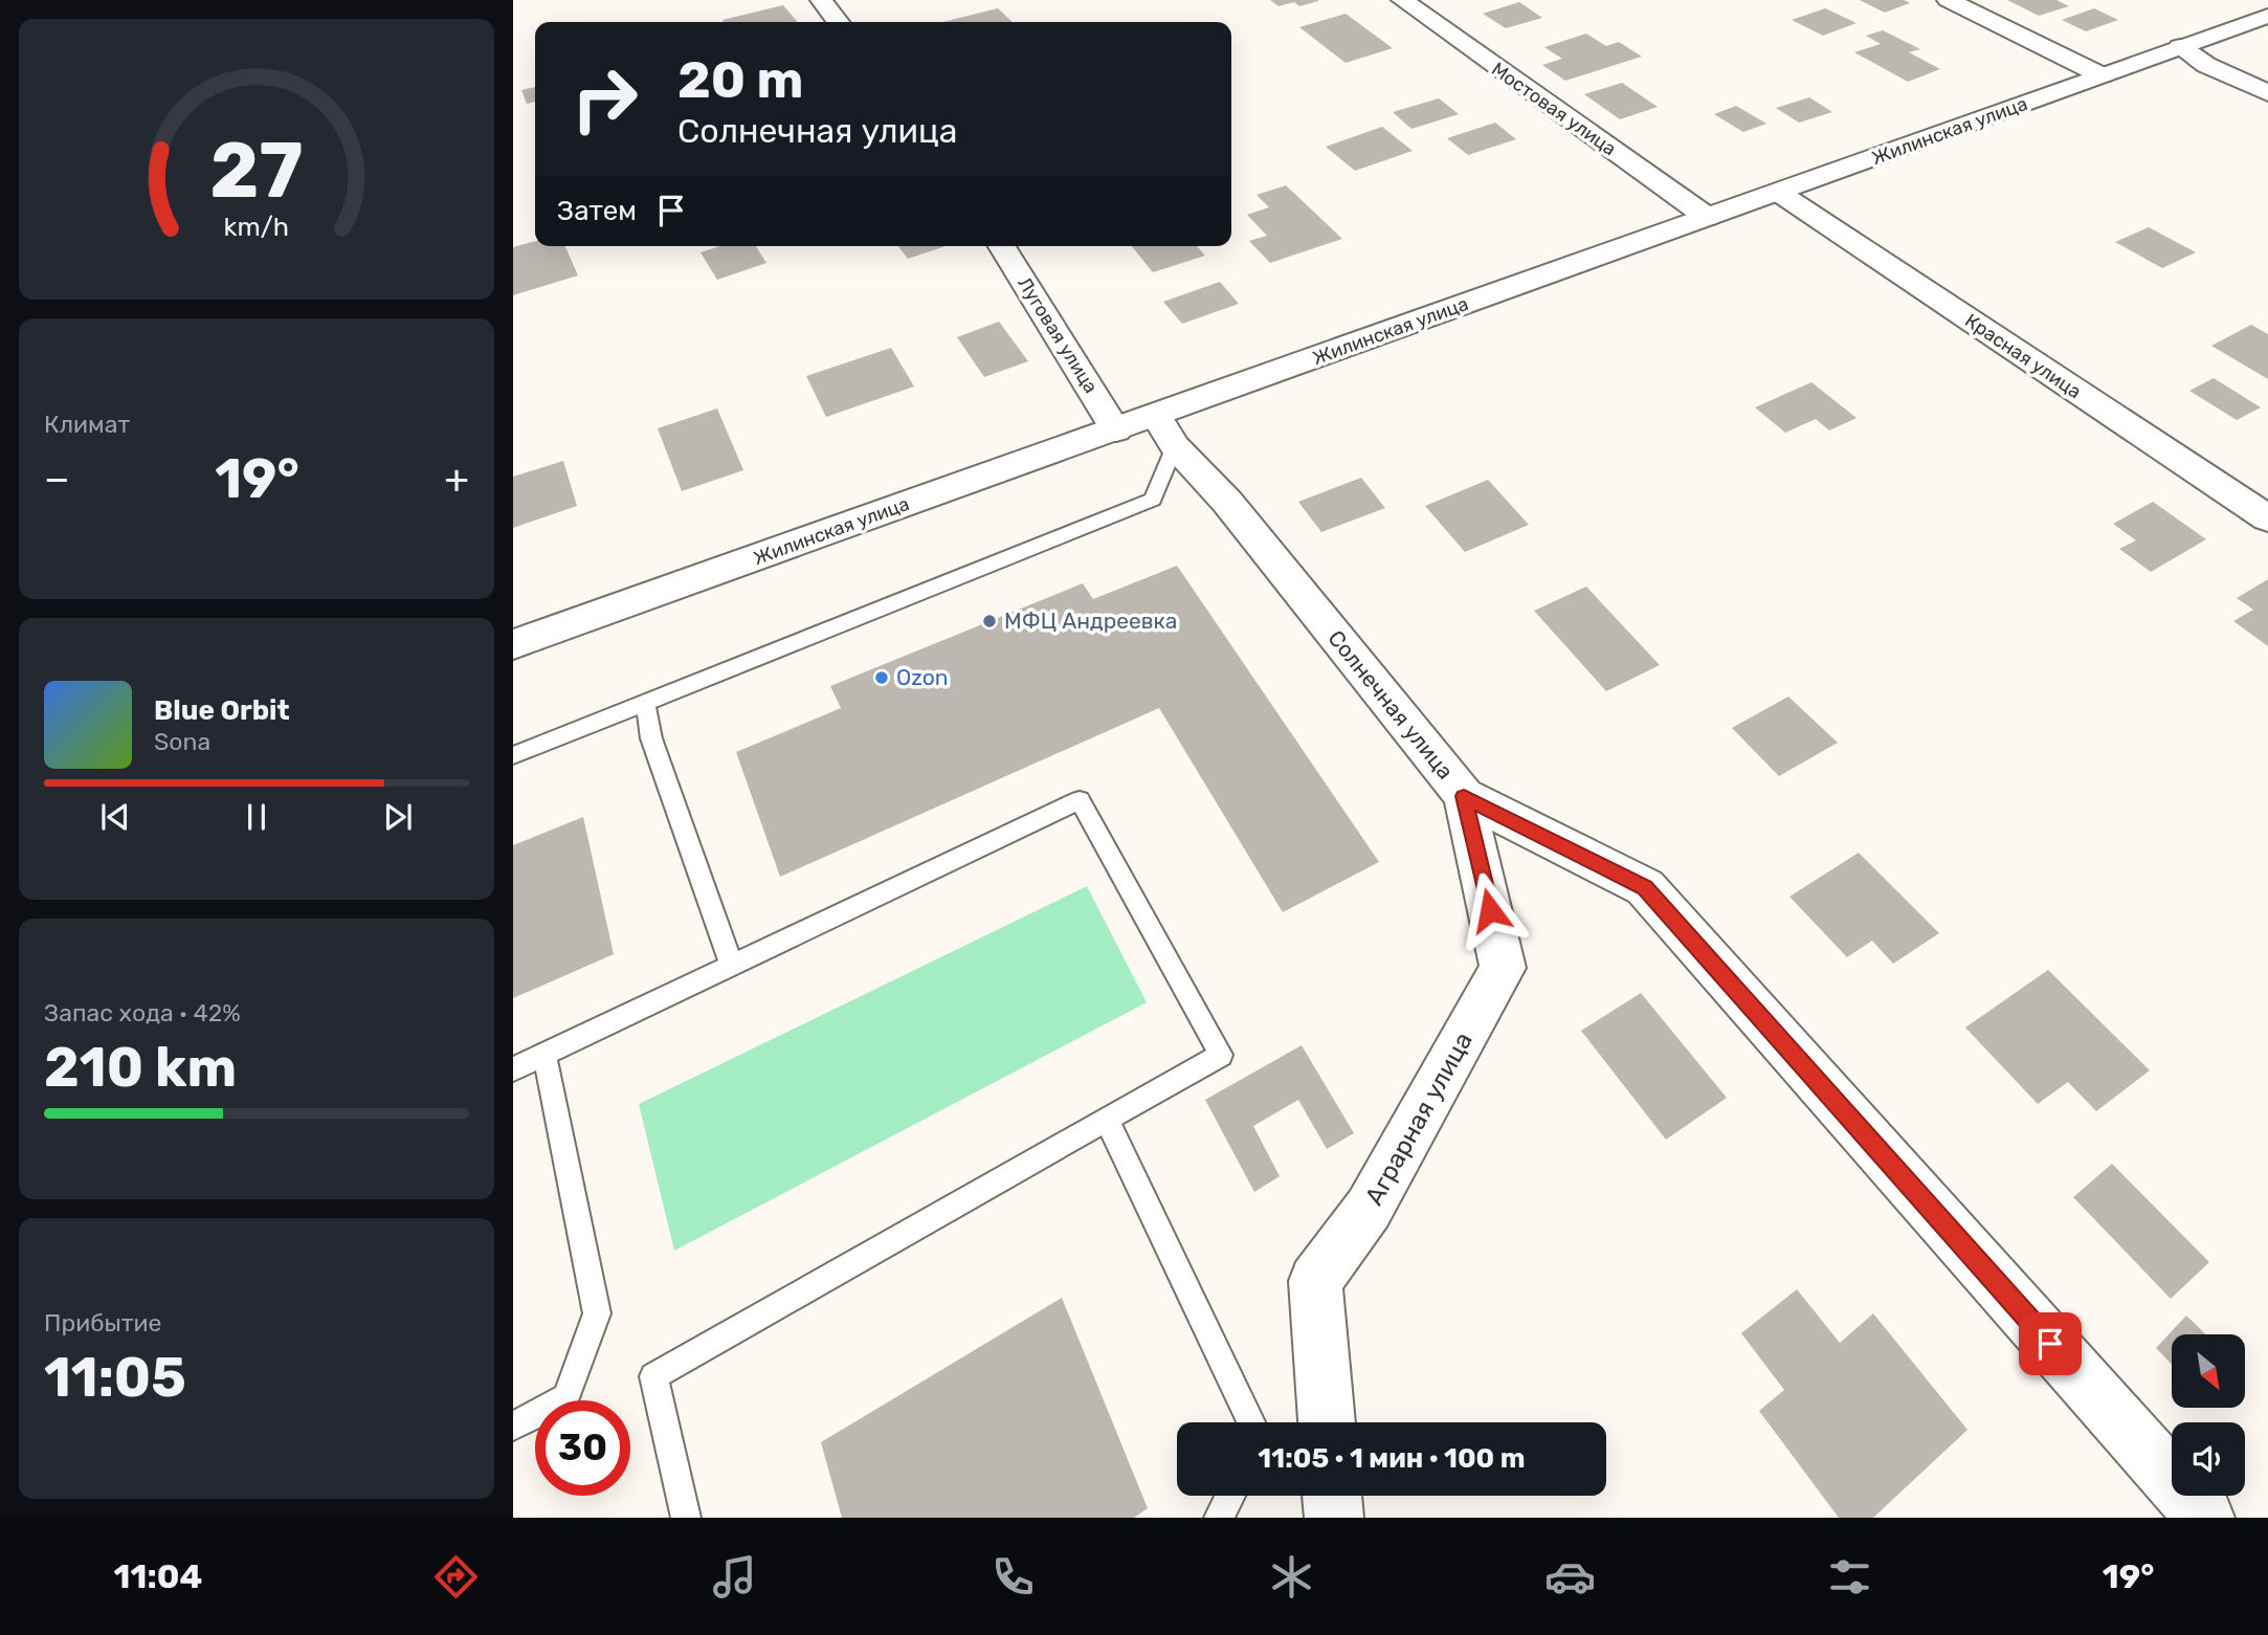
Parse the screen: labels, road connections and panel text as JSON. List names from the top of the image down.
{
  "streets": {
    "street": [
      "Мостовая улица",
      "Жилинская улица",
      "Луговая улица",
      "Красная улица",
      "Солнечная улица",
      "Аграрная улица"
    ]
  },
  "crossings": [
    ["Мостовая улица", "Жилинская улица"],
    ["Жилинская улица", "Луговая улица"],
    ["Жилинская улица", "Красная улица"],
    ["Жилинская улица", "Солнечная улица"],
    ["Луговая улица", "Солнечная улица"],
    ["Солнечная улица", "Аграрная улица"]
  ],
  "places": ["МФЦ Андреевка", "Ozon"],
  "north": "bottom right",
  "page": {
    "turn": ["20 m", "Солнечная улица"],
    "then": "Затем",
    "tile": [
      "Климат",
      ["Запас хода · 42%", "210 km"],
      ["Прибытие", "11:05"]
    ],
    "heat": ["−", "19°", "+"],
    "song": ["Blue Orbit", "Sona"],
    "limit": "30",
    "trip": "11:05 · 1 мин · 100 m",
    "tabs": ["11:04", "19°"],
    "gauge": ["27", "km/h"]
  }
}
